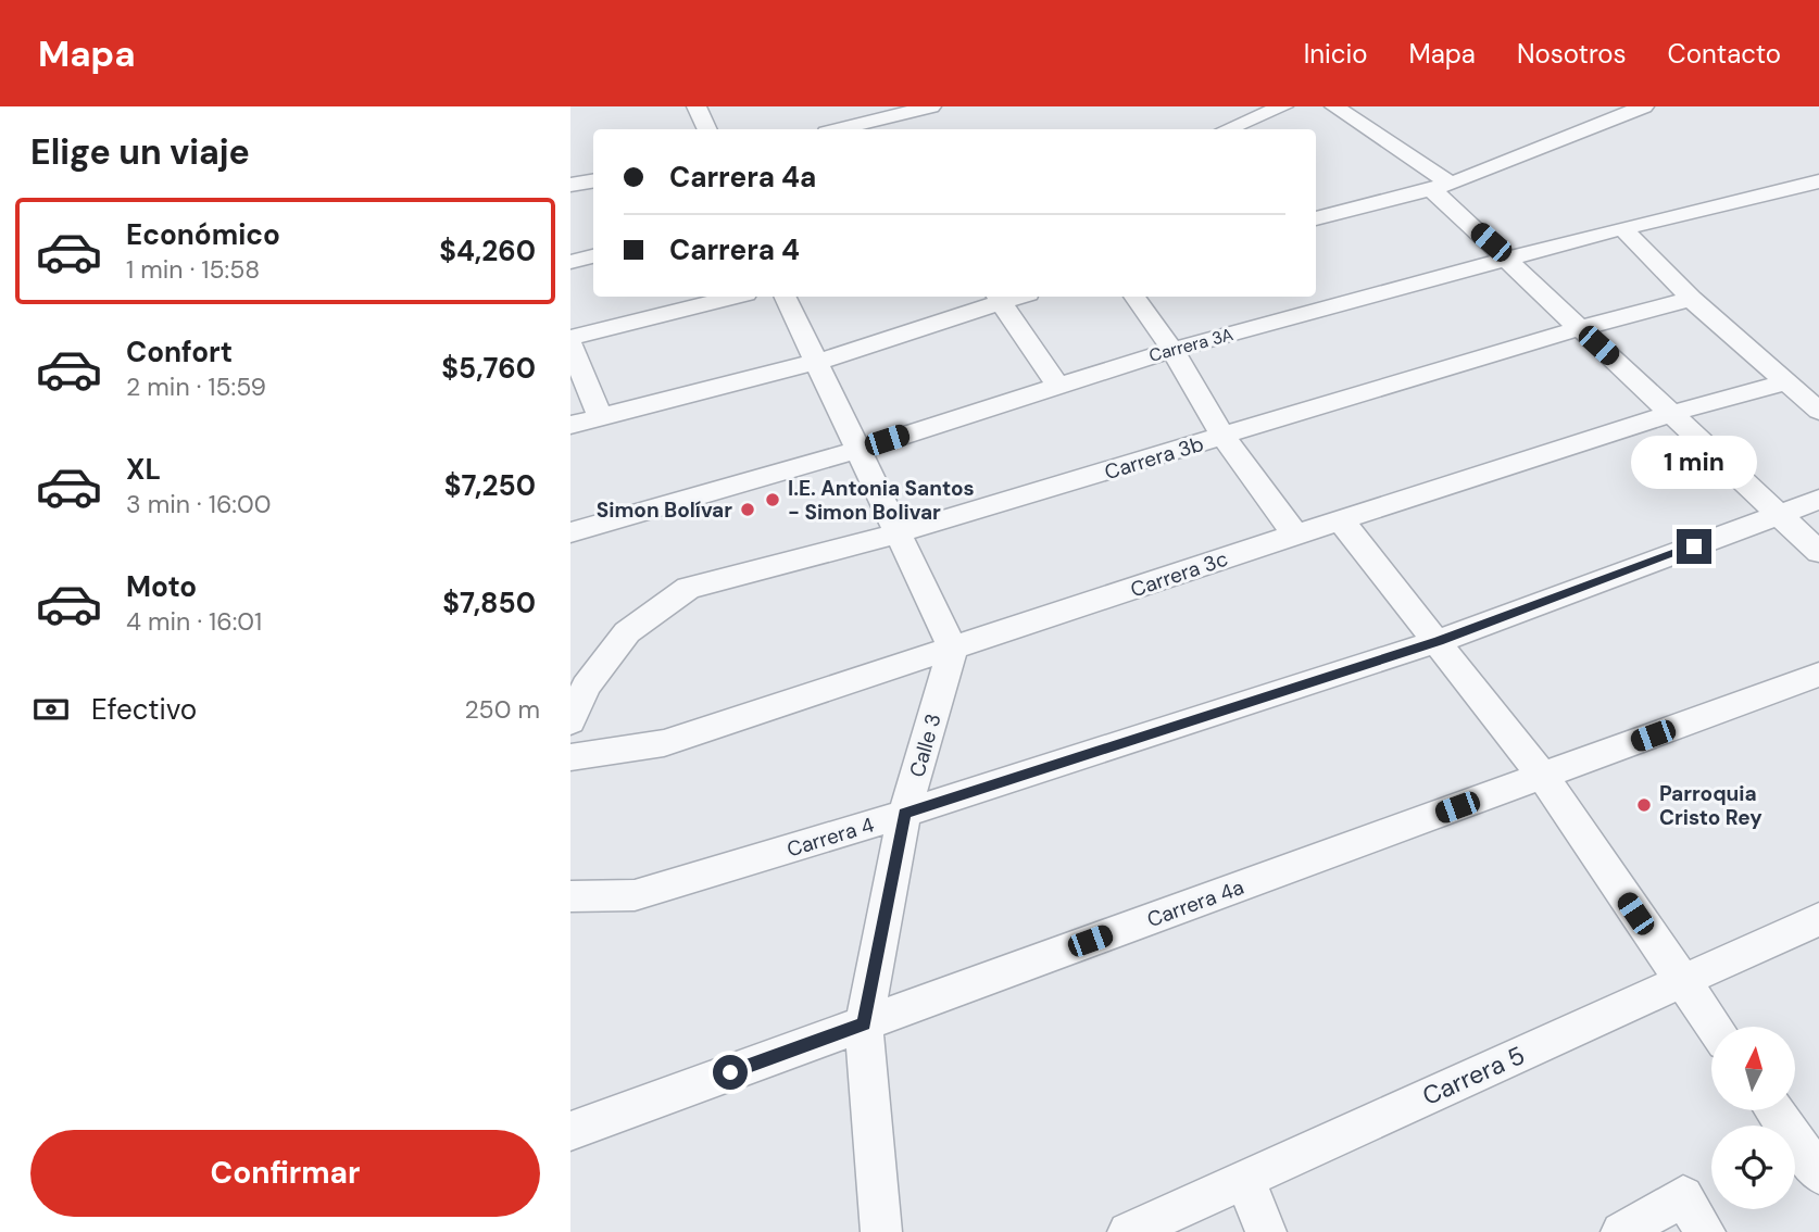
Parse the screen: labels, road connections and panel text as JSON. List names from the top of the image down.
{
  "streets": {
    "street": [
      "Carrera 3A",
      "Carrera 3b",
      "Carrera 3c",
      "Calle 3",
      "Carrera 4",
      "Carrera 4a",
      "Carrera 5"
    ]
  },
  "crossings": [
    ["Carrera 3c", "Calle 3"],
    ["Calle 3", "Carrera 4"],
    ["Calle 3", "Carrera 4a"]
  ],
  "places": ["I.E. Antonia Santos - Simon Bolivar", "Simon Bolívar", "Parroquia Cristo Rey"],
  "north": "top",
  "page": {
    "header": "Mapa",
    "nav": [
      "Inicio",
      "Mapa",
      "Nosotros",
      "Contacto"
    ],
    "heading": "Elige un viaje",
    "banner": ["Carrera 4a", "Carrera 4"],
    "list": [
      {
        "name": "Económico",
        "note": "1 min · 15:58",
        "value": "$4,260"
      },
      {
        "name": "Confort",
        "note": "2 min · 15:59",
        "value": "$5,760"
      },
      {
        "name": "XL",
        "note": "3 min · 16:00",
        "value": "$7,250"
      },
      {
        "name": "Moto",
        "note": "4 min · 16:01",
        "value": "$7,850"
      }
    ],
    "bubble": "1 min",
    "pay": ["Efectivo", "250 m"],
    "buttons": "Confirmar"
  }
}
